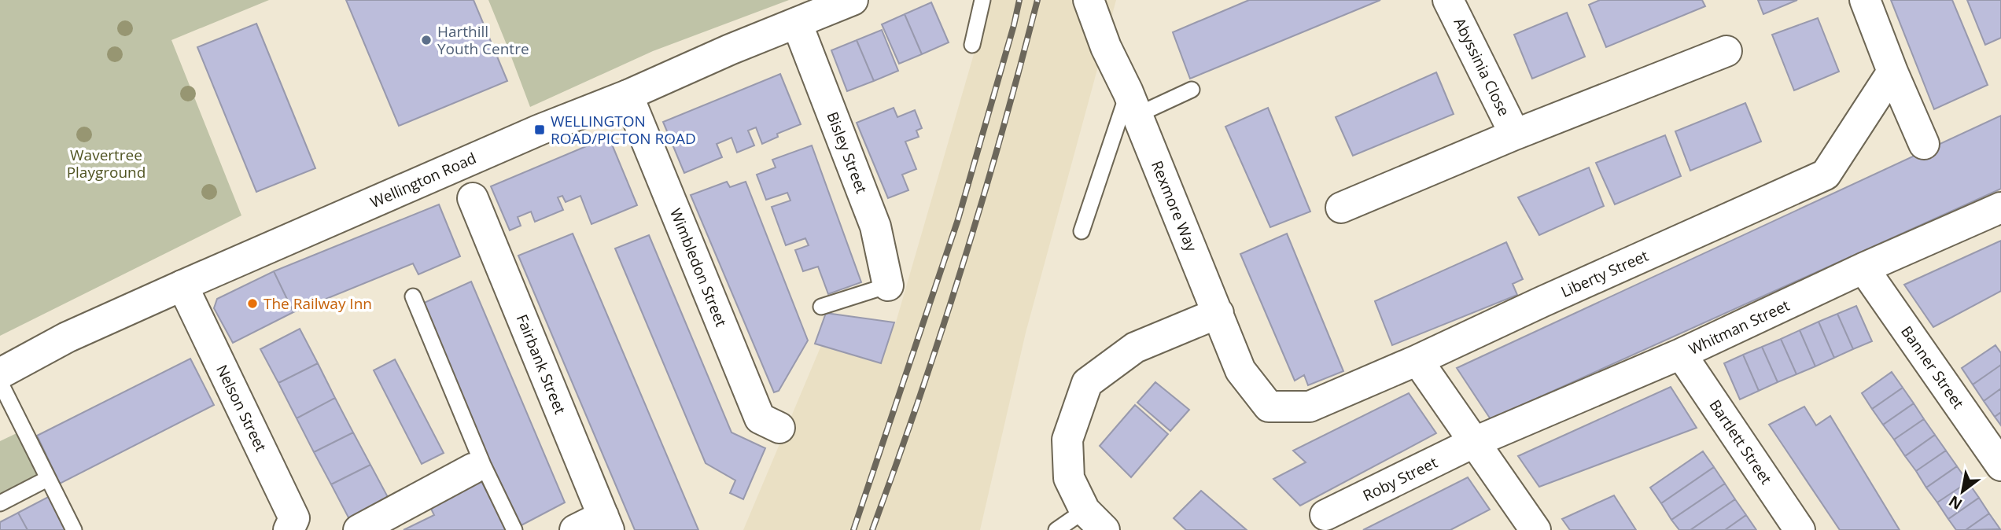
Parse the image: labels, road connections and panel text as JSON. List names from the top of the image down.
{
  "streets": {
    "street": [
      "Abyssinia Close",
      "Bisley Street",
      "Wellington Road",
      "Rexmore Way",
      "Wimbledon Street",
      "Liberty Street",
      "Whitman Street",
      "Fairbank Street",
      "Banner Street",
      "Nelson Street",
      "Bartlett Street",
      "Roby Street"
    ]
  },
  "crossings": [
    ["Bisley Street", "Wellington Road"],
    ["Wellington Road", "Wimbledon Street"],
    ["Wellington Road", "Nelson Street"],
    ["Rexmore Way", "Liberty Street"],
    ["Whitman Street", "Banner Street"],
    ["Whitman Street", "Bartlett Street"],
    ["Whitman Street", "Roby Street"]
  ],
  "parks": ["Wavertree Playground"],
  "places": {
    "other": ["Harthill Youth Centre", "The Railway Inn"],
    "transit": ["WELLINGTON ROAD/PICTON ROAD"]
  },
  "north": "bottom left"
}
